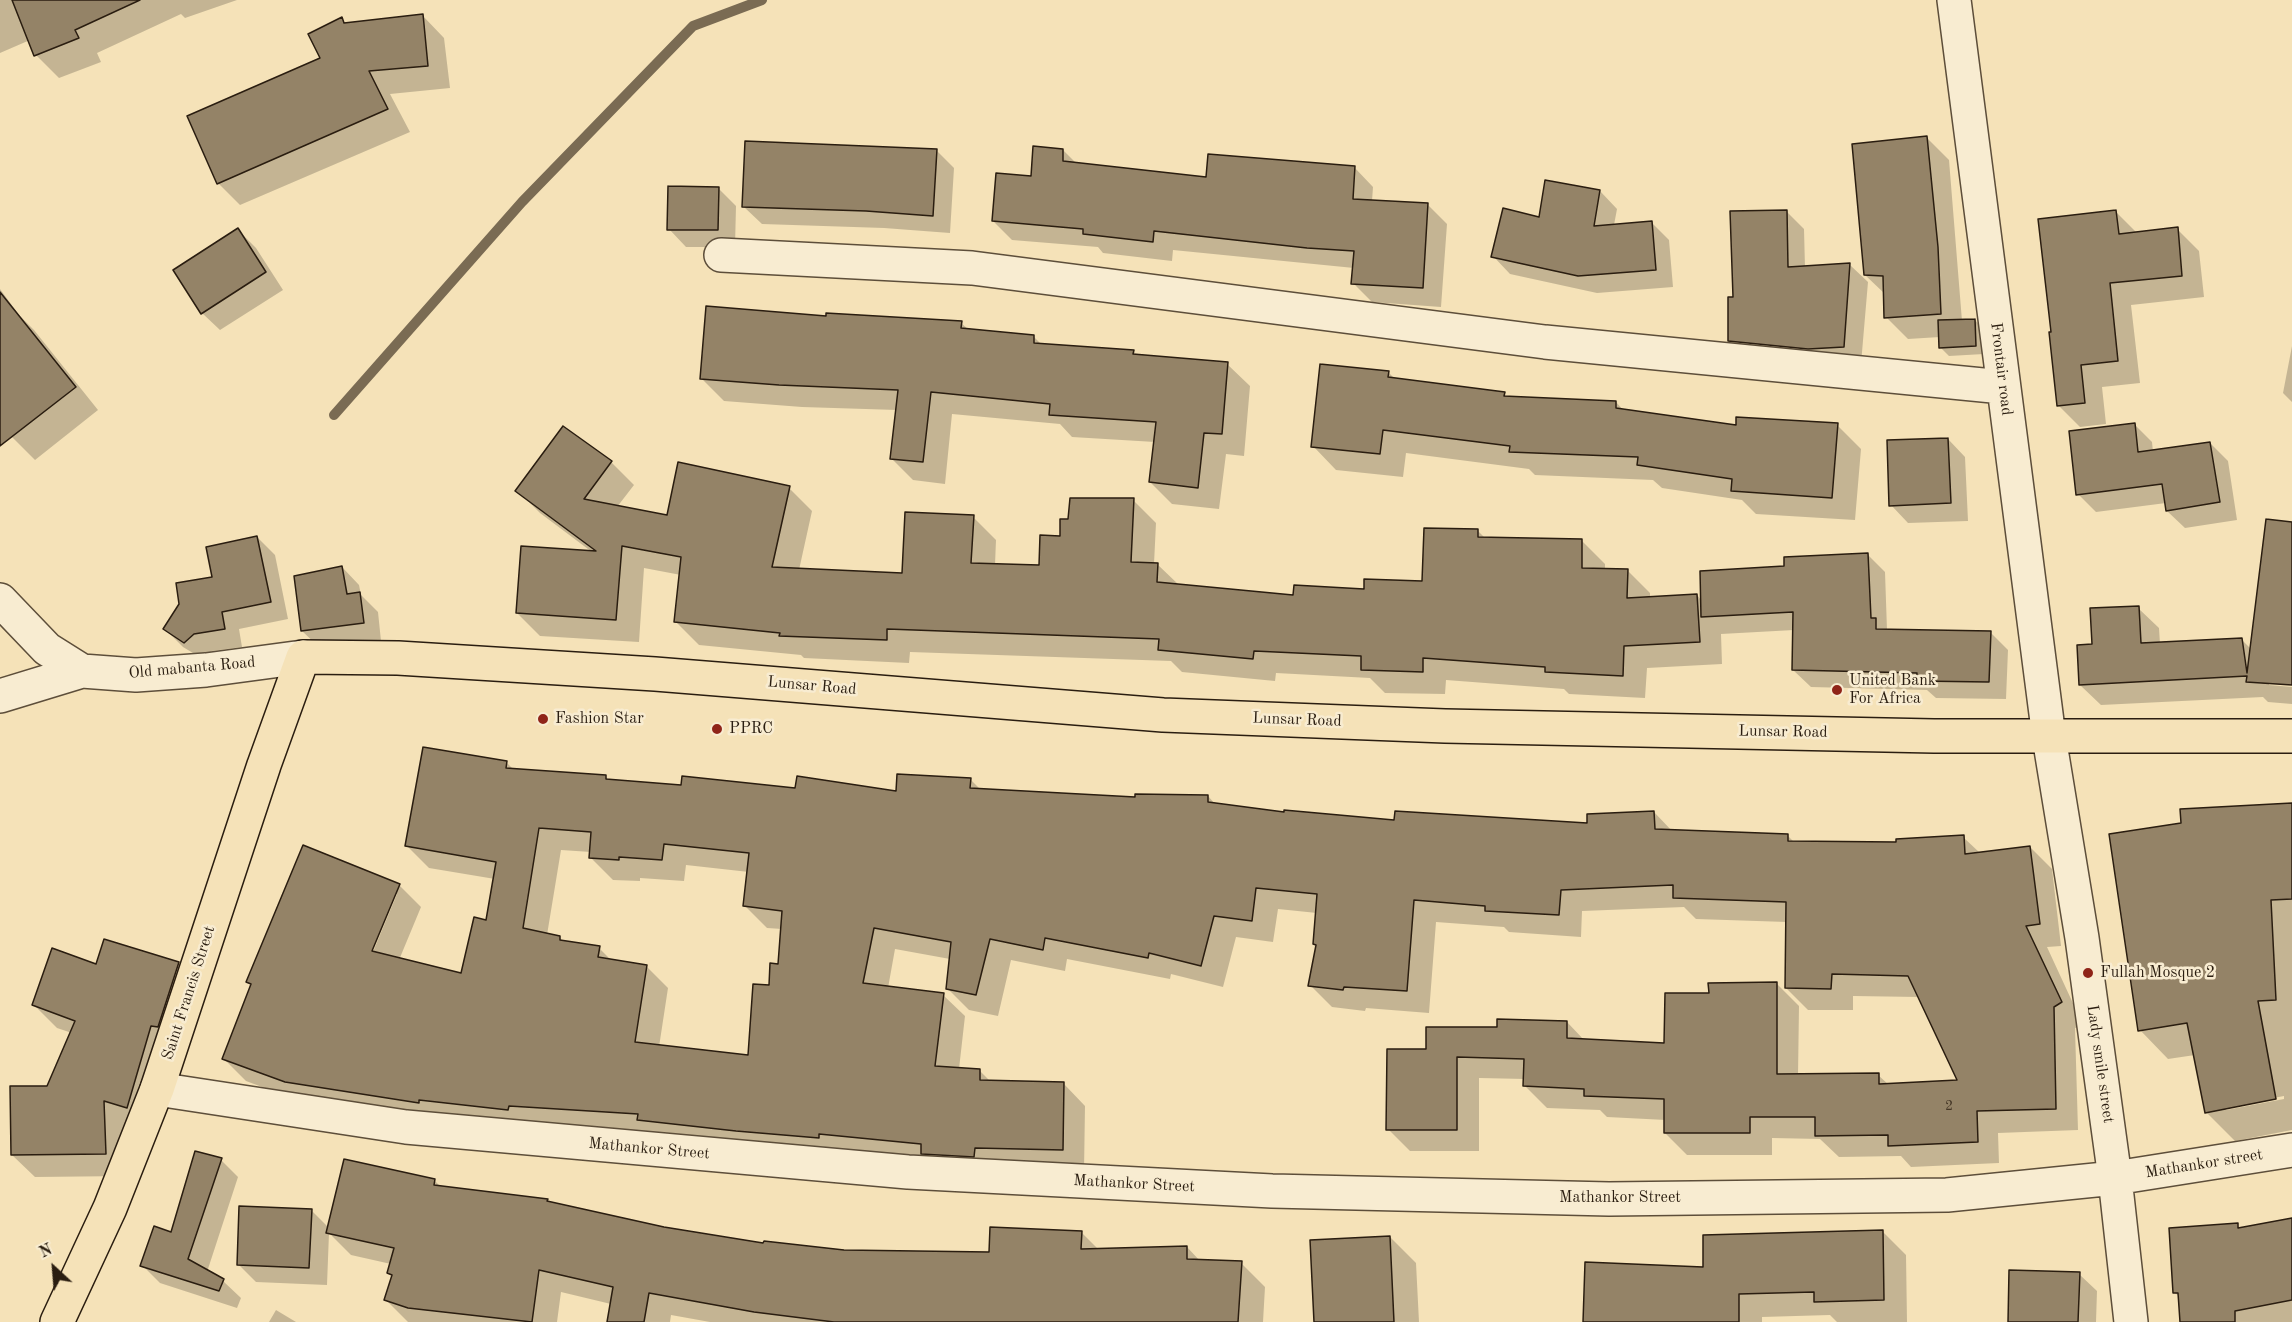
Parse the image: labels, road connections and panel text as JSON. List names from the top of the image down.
{
  "streets": {
    "main road": ["Lunsar Road", "Saint Francis Street"],
    "street": [
      "Frontair road",
      "Old mabanta Road",
      "Lady smile street",
      "Mathankor Street",
      "Mathankor street"
    ]
  },
  "crossings": [
    ["Frontair road", "Lunsar Road"],
    ["Frontair road", "Lady smile street"],
    ["Old mabanta Road", "Lunsar Road"],
    ["Old mabanta Road", "Saint Francis Street"],
    ["Lunsar Road", "Saint Francis Street"],
    ["Lunsar Road", "Lady smile street"],
    ["Saint Francis Street", "Mathankor Street"],
    ["Lady smile street", "Mathankor Street"],
    ["Lady smile street", "Mathankor street"],
    ["Mathankor Street", "Mathankor street"]
  ],
  "places": [
    "United Bank For Africa",
    "Fashion Star",
    "PPRC",
    "Fullah Mosque 2"
  ],
  "house_numbers": ["2"],
  "north": "top left"
}
